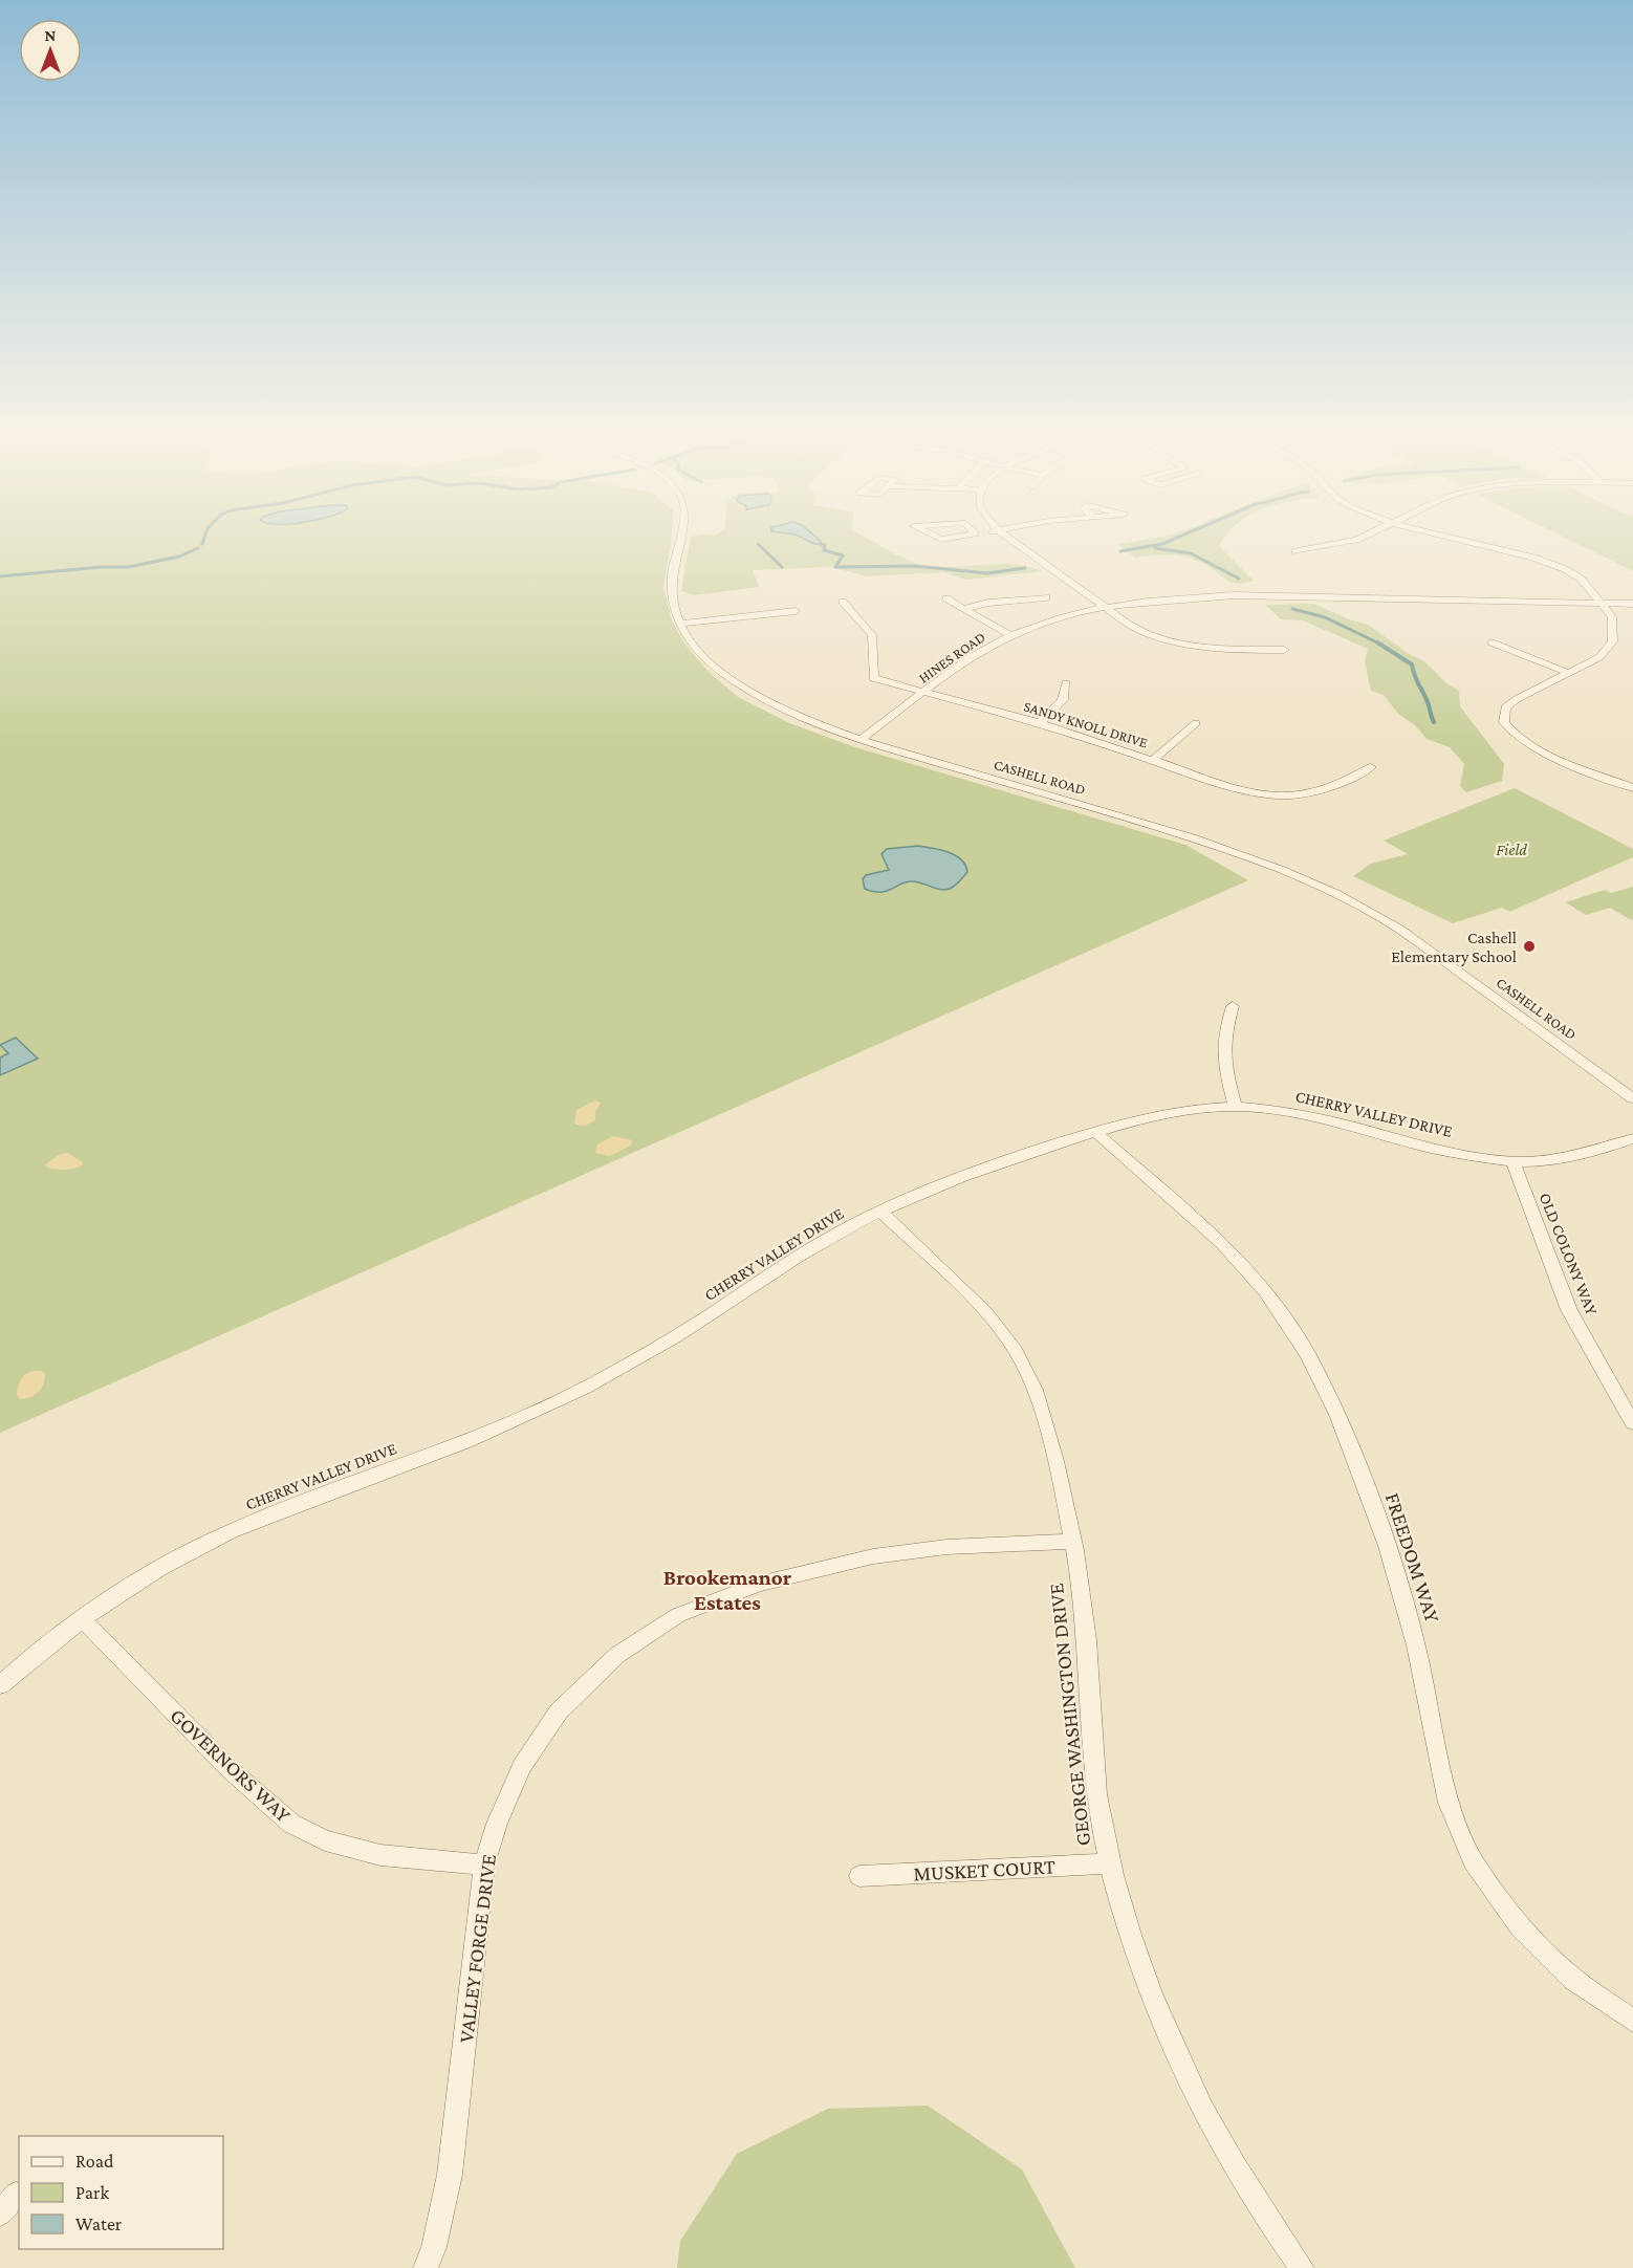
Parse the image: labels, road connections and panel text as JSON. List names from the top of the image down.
{
  "streets": {
    "street": [
      "HINES ROAD",
      "SANDY KNOLL DRIVE",
      "CASHELL ROAD",
      "CHERRY VALLEY DRIVE",
      "OLD COLONY WAY",
      "FREEDOM WAY",
      "GEORGE WASHINGTON DRIVE",
      "GOVERNORS WAY",
      "MUSKET COURT",
      "VALLEY FORGE DRIVE"
    ]
  },
  "crossings": [
    ["HINES ROAD", "SANDY KNOLL DRIVE"],
    ["HINES ROAD", "CASHELL ROAD"],
    ["CHERRY VALLEY DRIVE", "OLD COLONY WAY"],
    ["CHERRY VALLEY DRIVE", "FREEDOM WAY"],
    ["CHERRY VALLEY DRIVE", "GEORGE WASHINGTON DRIVE"],
    ["CHERRY VALLEY DRIVE", "GOVERNORS WAY"],
    ["GEORGE WASHINGTON DRIVE", "MUSKET COURT"],
    ["GEORGE WASHINGTON DRIVE", "VALLEY FORGE DRIVE"],
    ["GOVERNORS WAY", "VALLEY FORGE DRIVE"]
  ],
  "districts": ["Brookemanor Estates"],
  "parks": ["Field"],
  "places": ["Cashell Elementary School"],
  "legend": ["Road", "Park", "Water"],
  "north": "top"
}
